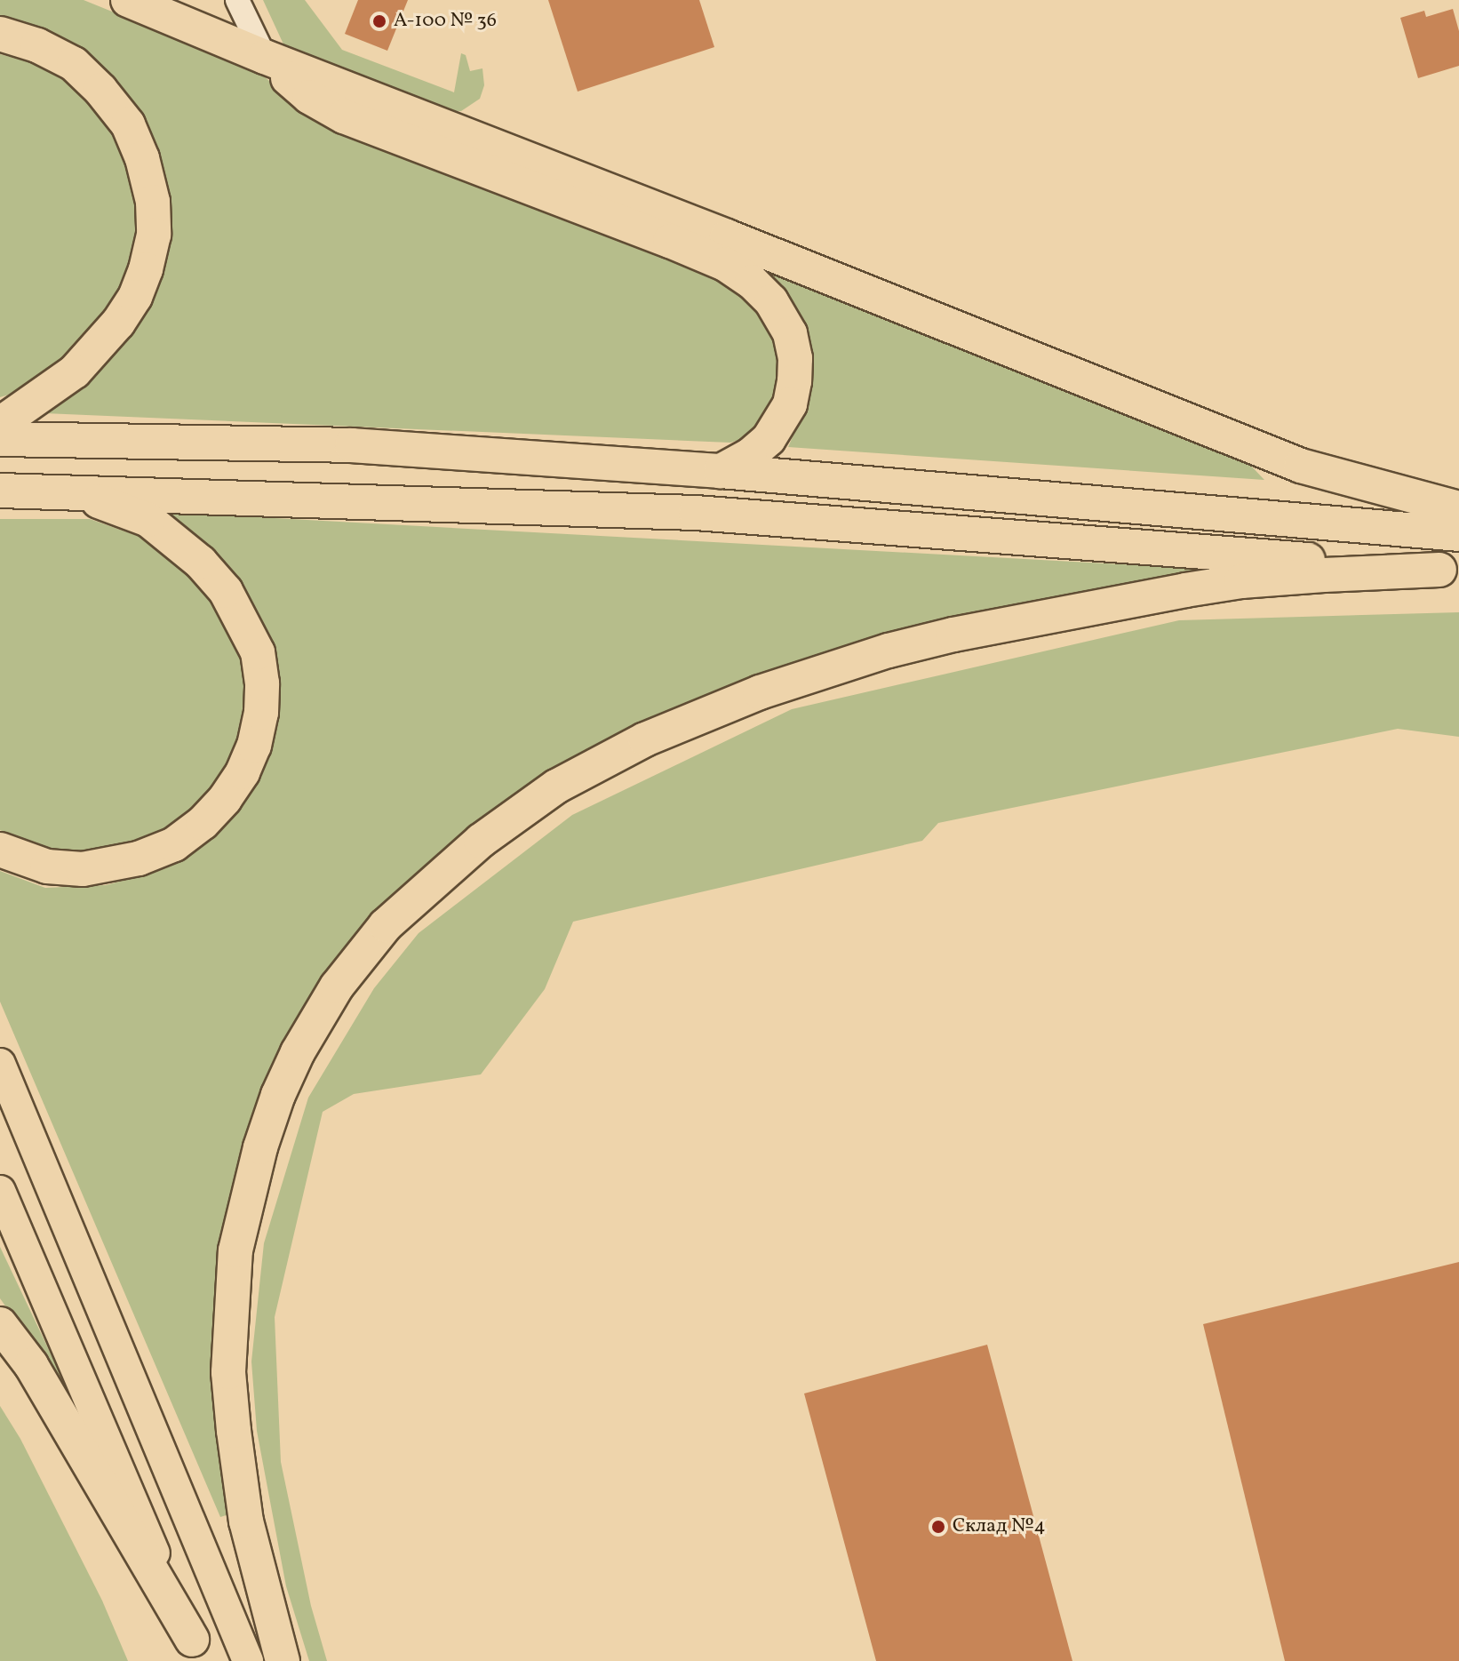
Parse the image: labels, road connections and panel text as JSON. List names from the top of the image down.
{
  "places": ["А-100 № 36", "Склад №4"]
}
